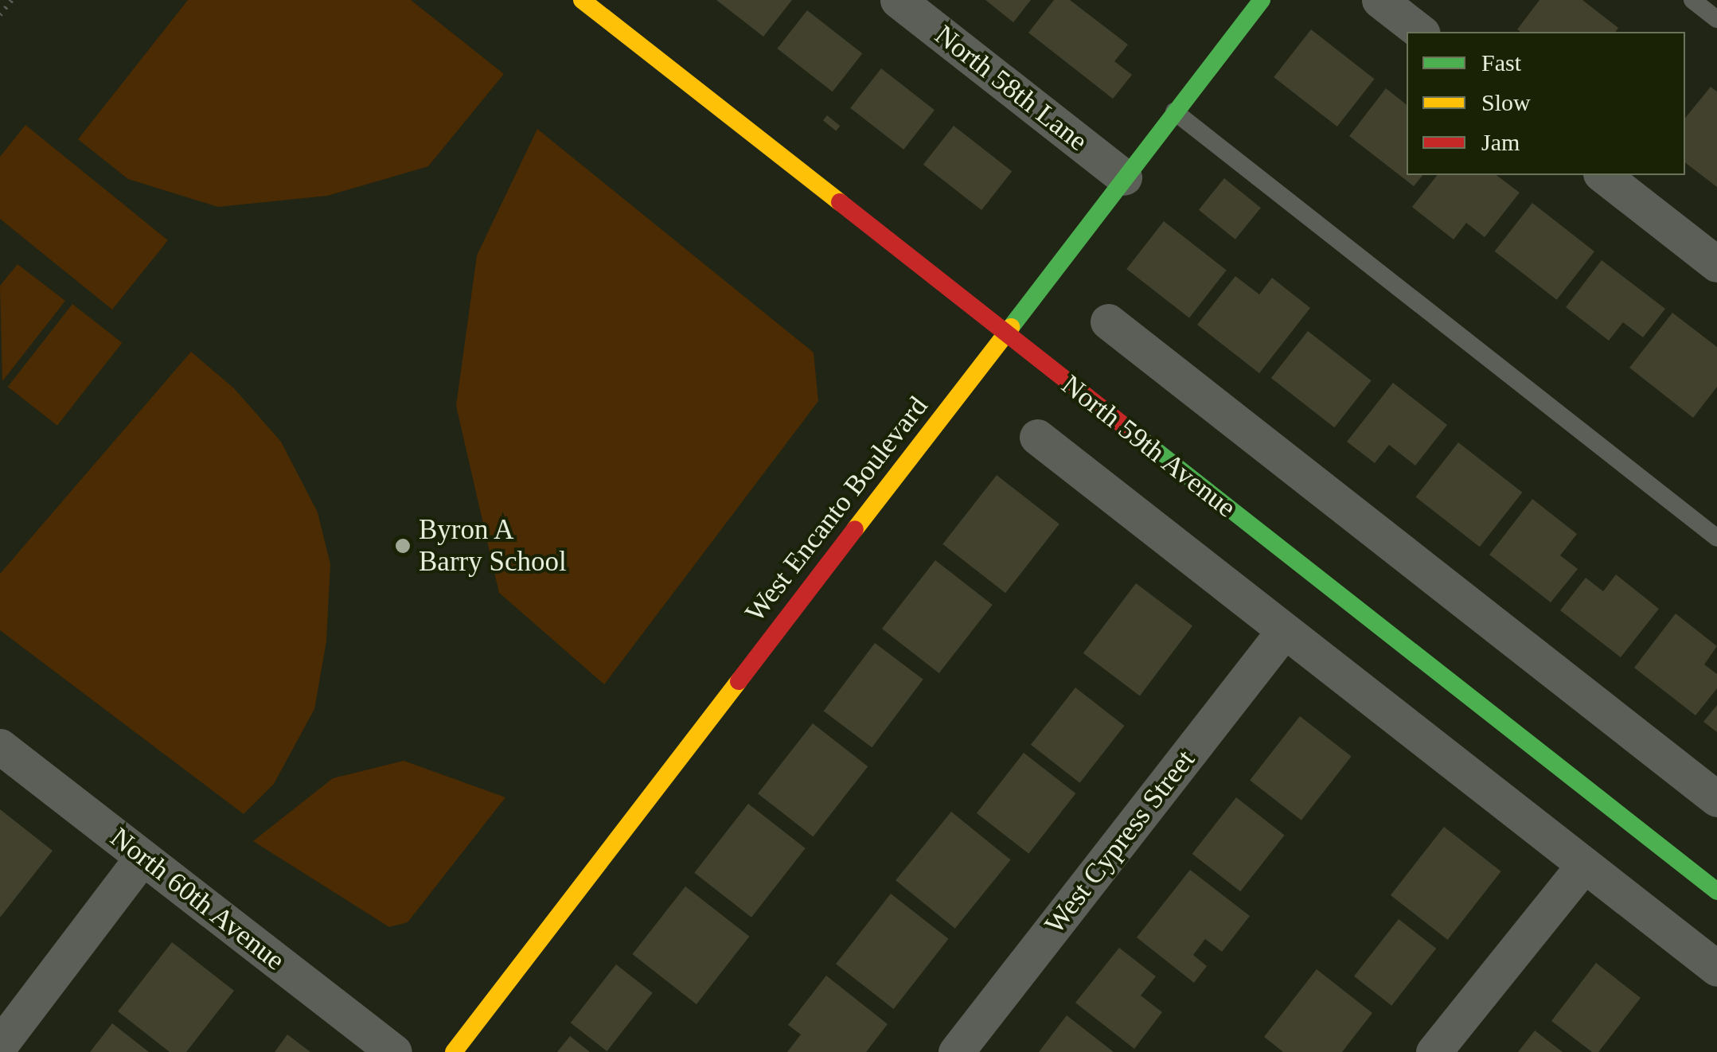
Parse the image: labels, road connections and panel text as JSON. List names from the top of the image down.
{
  "streets": {
    "main road": ["North 59th Avenue", "West Encanto Boulevard"],
    "street": ["North 58th Lane", "West Cypress Street", "North 60th Avenue"]
  },
  "crossings": [
    ["North 58th Lane", "West Encanto Boulevard"],
    ["North 59th Avenue", "West Encanto Boulevard"]
  ],
  "places": ["Byron A Barry School"],
  "legend": ["Fast", "Slow", "Jam"]
}
